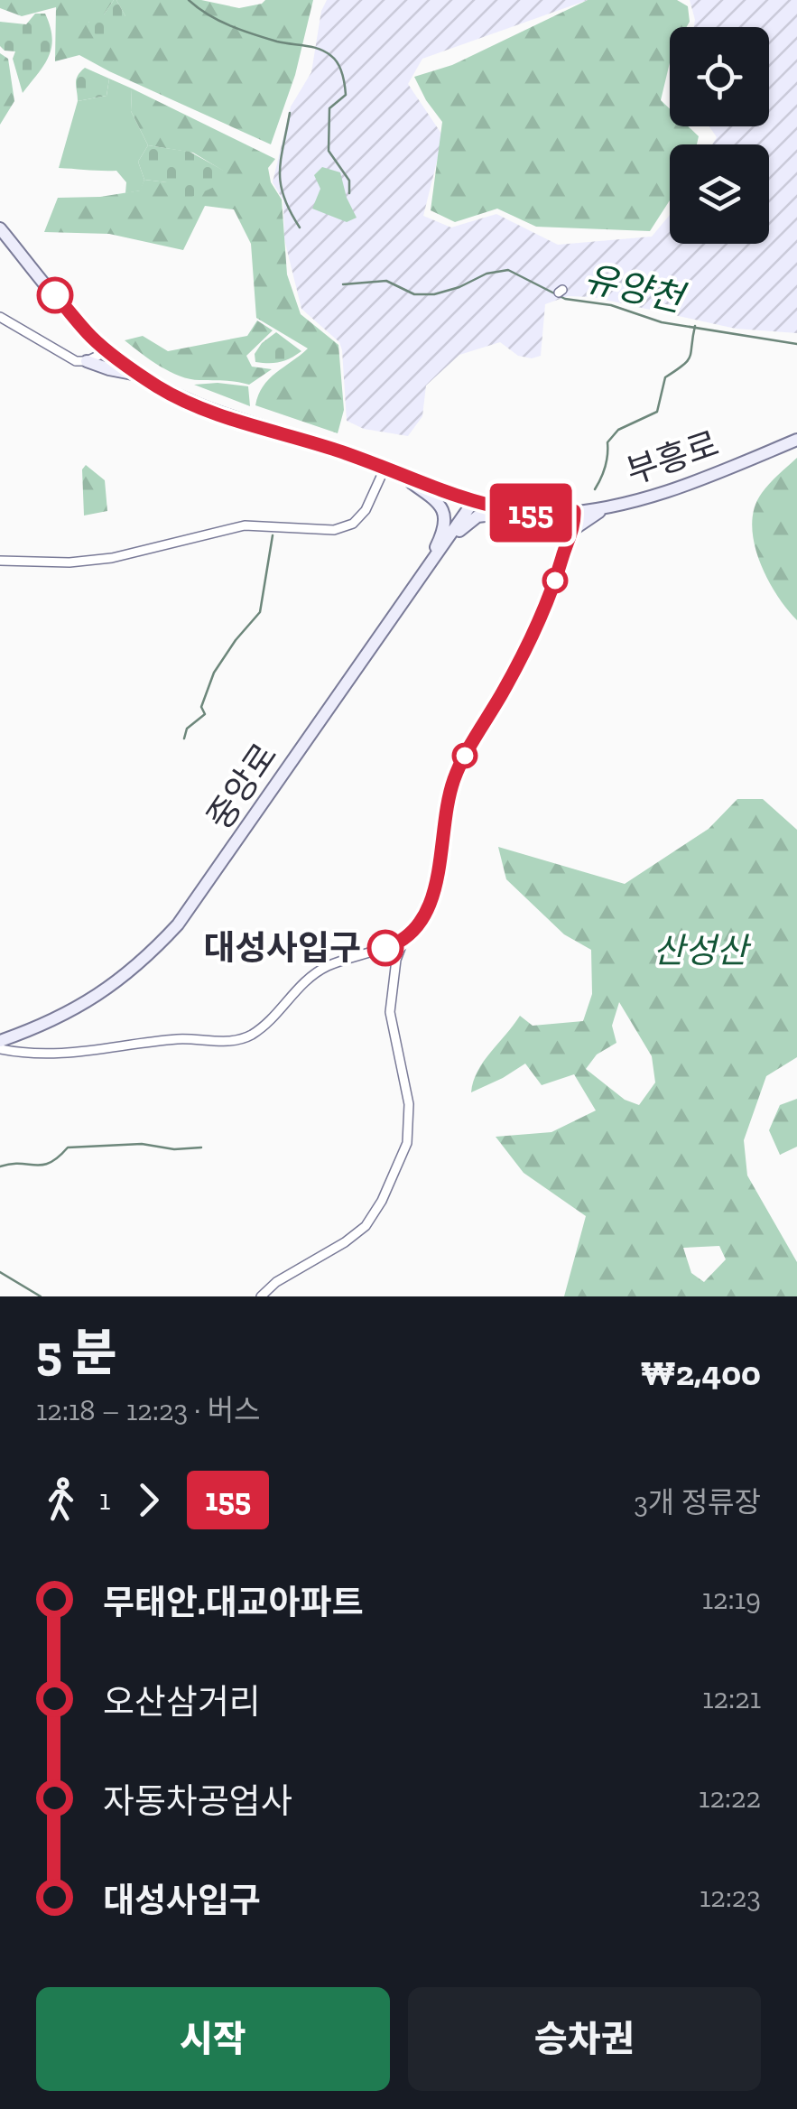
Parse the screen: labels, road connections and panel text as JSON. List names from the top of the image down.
{
  "streets": {
    "main road": ["부흥로", "중앙로"]
  },
  "crossings": [
    ["부흥로", "중앙로"]
  ],
  "water": ["유양천"],
  "parks": ["산성산"],
  "places": ["대성사입구"],
  "lines": ["bus line 155"],
  "page": {
    "on_map": "155",
    "heading": ["5 분", "12:18 – 12:23 · 버스", "₩2,400"],
    "legs": ["1", "155", "3개 정류장"],
    "list": [
      {
        "name": "무태안.대교아파트",
        "value": "12:19"
      },
      {
        "name": "오산삼거리",
        "value": "12:21"
      },
      {
        "name": "자동차공업사",
        "value": "12:22"
      },
      {
        "name": "대성사입구",
        "value": "12:23"
      }
    ],
    "buttons": ["시작", "승차권"]
  }
}
